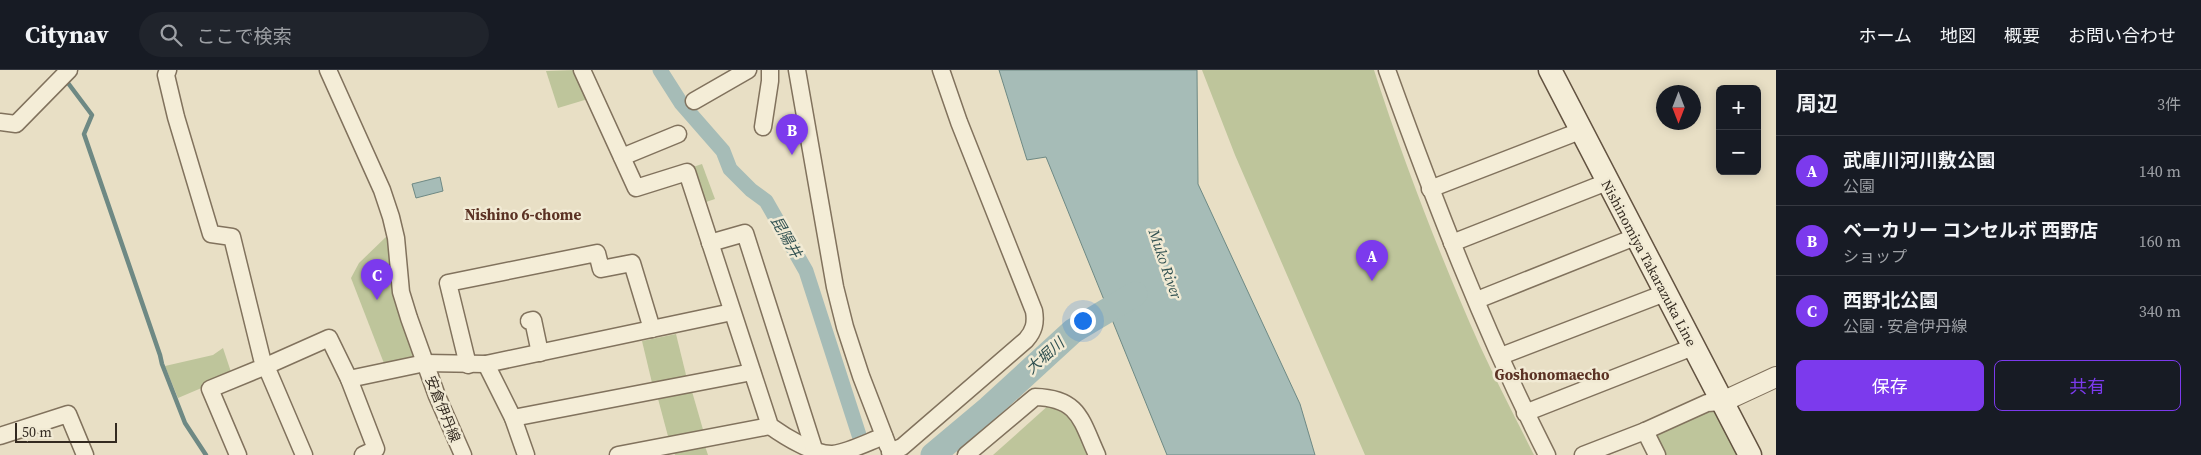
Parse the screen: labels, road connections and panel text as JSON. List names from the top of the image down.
{
  "streets": {
    "main road": ["Nishinomiya Takarazuka Line"],
    "street": ["安倉伊丹線"]
  },
  "districts": ["Nishino 6-chome", "Goshonomaecho"],
  "water": ["昆陽井", "Muko River", "大堀川"],
  "scale_bar": "50 m",
  "north": "bottom",
  "page": {
    "header": "Citynav",
    "search": "ここで検索",
    "nav": [
      "ホーム",
      "地図",
      "概要",
      "お問い合わせ"
    ],
    "heading": ["周辺", "3件"],
    "map_buttons": ["+", "−"],
    "pins": ["B", "A", "C"],
    "list": [
      {
        "mark": "A",
        "name": "武庫川河川敷公園",
        "note": "公園",
        "value": "140 m"
      },
      {
        "mark": "B",
        "name": "ベーカリー コンセルボ 西野店",
        "note": "ショップ",
        "value": "160 m"
      },
      {
        "mark": "C",
        "name": "西野北公園",
        "note": "公園 · 安倉伊丹線",
        "value": "340 m"
      }
    ],
    "buttons": ["保存", "共有"],
    "scale": "50 m"
  }
}
